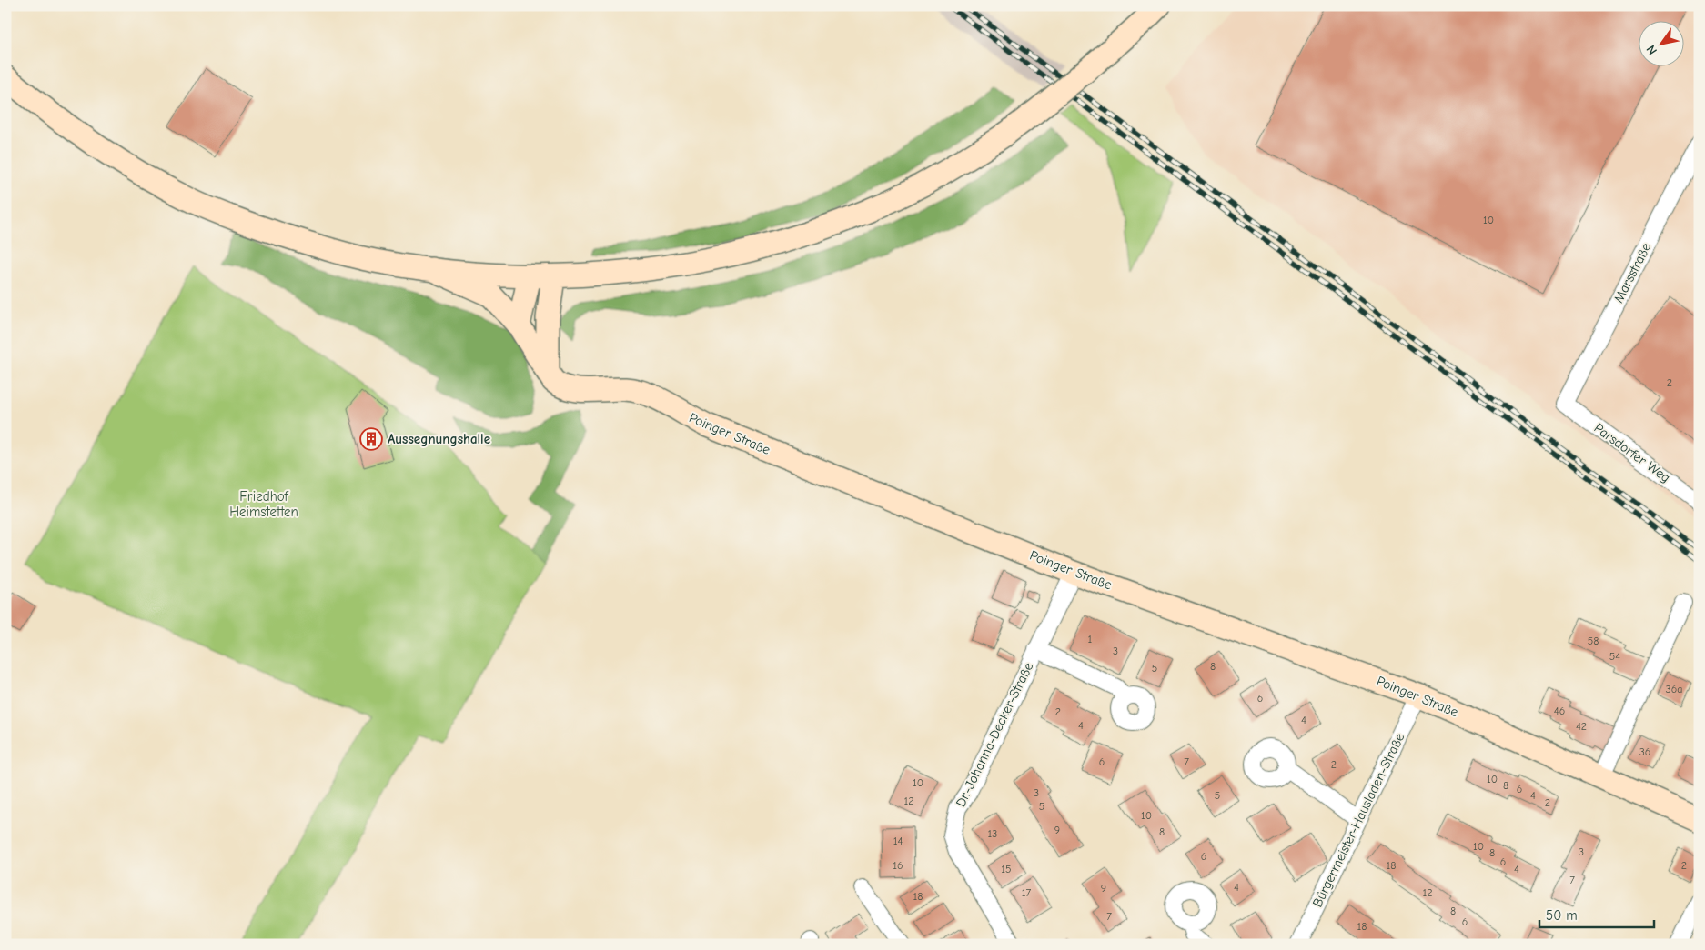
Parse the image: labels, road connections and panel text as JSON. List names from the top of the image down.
{
  "streets": {
    "street": [
      "Marsstraße",
      "Poinger Straße",
      "Parsdorfer Weg",
      "Dr.-Johanna-Decker-Straße",
      "Bürgermeister-Hausladen-Straße"
    ]
  },
  "crossings": [
    ["Marsstraße", "Parsdorfer Weg"],
    ["Poinger Straße", "Dr.-Johanna-Decker-Straße"],
    ["Poinger Straße", "Bürgermeister-Hausladen-Straße"]
  ],
  "parks": ["Friedhof Heimstetten"],
  "places": {
    "building": ["Aussegnungshalle"]
  },
  "house_numbers": [
    "10",
    "2",
    "1",
    "58",
    "3",
    "54",
    "8",
    "5",
    "36a",
    "6",
    "46",
    "2",
    "4",
    "4",
    "42",
    "36",
    "6",
    "7",
    "2",
    "10",
    "10",
    "8",
    "6",
    "3",
    "5",
    "4",
    "12",
    "2",
    "5",
    "10",
    "9",
    "8",
    "13",
    "14",
    "10",
    "3",
    "8",
    "6",
    "6",
    "16",
    "18",
    "2",
    "15",
    "4",
    "7",
    "4",
    "9",
    "17",
    "12",
    "18",
    "8",
    "7",
    "6",
    "18"
  ],
  "scale_bar": "50 m",
  "north": "bottom left"
}
